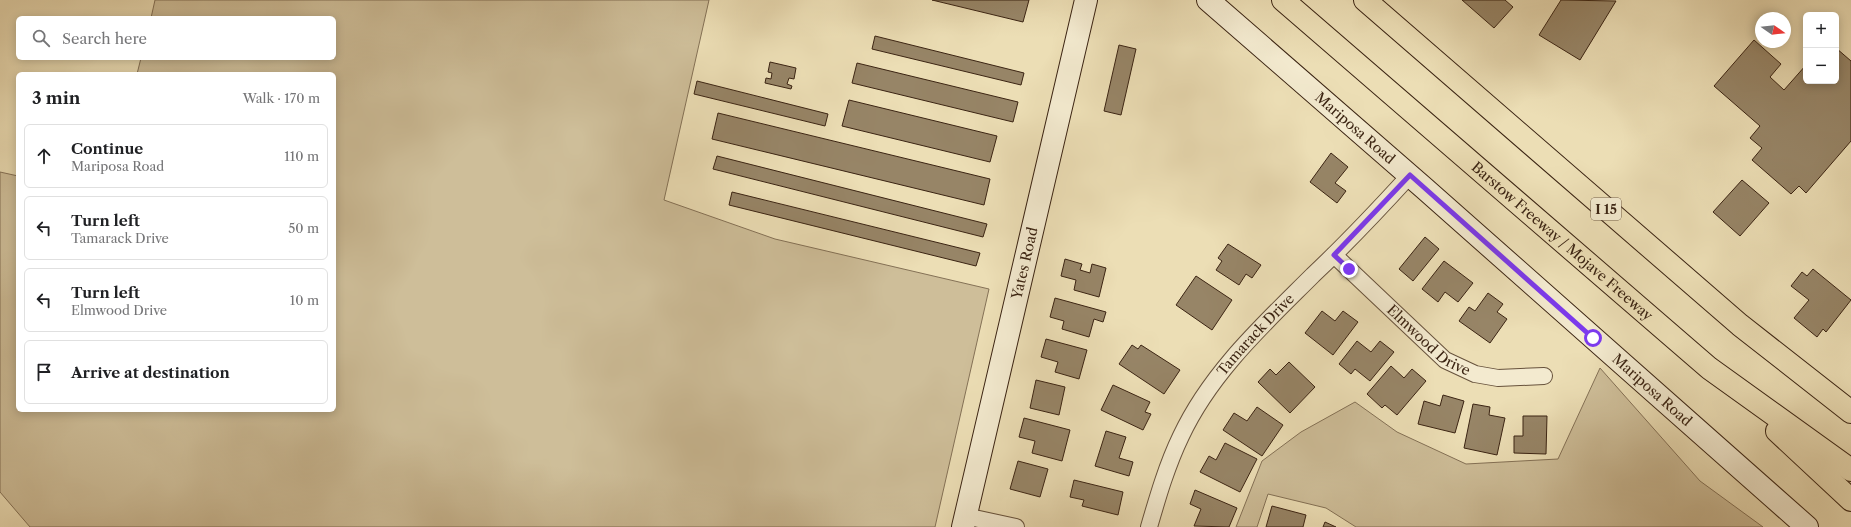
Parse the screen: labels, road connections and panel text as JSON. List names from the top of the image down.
{
  "streets": {
    "highway": ["I 15", "Barstow Freeway / Mojave Freeway"],
    "main road": ["Mariposa Road", "Yates Road"],
    "street": ["Tamarack Drive", "Elmwood Drive"]
  },
  "crossings": [
    ["Mariposa Road", "Tamarack Drive"],
    ["Tamarack Drive", "Elmwood Drive"]
  ],
  "north": "right",
  "page": {
    "map_buttons": ["+", "−"],
    "search": "Search here",
    "heading": ["3 min", "Walk · 170 m"],
    "list": [
      ["Continue", "Mariposa Road", "110 m"],
      ["Turn left", "Tamarack Drive", "50 m"],
      ["Turn left", "Elmwood Drive", "10 m"],
      "Arrive at destination"
    ]
  }
}
